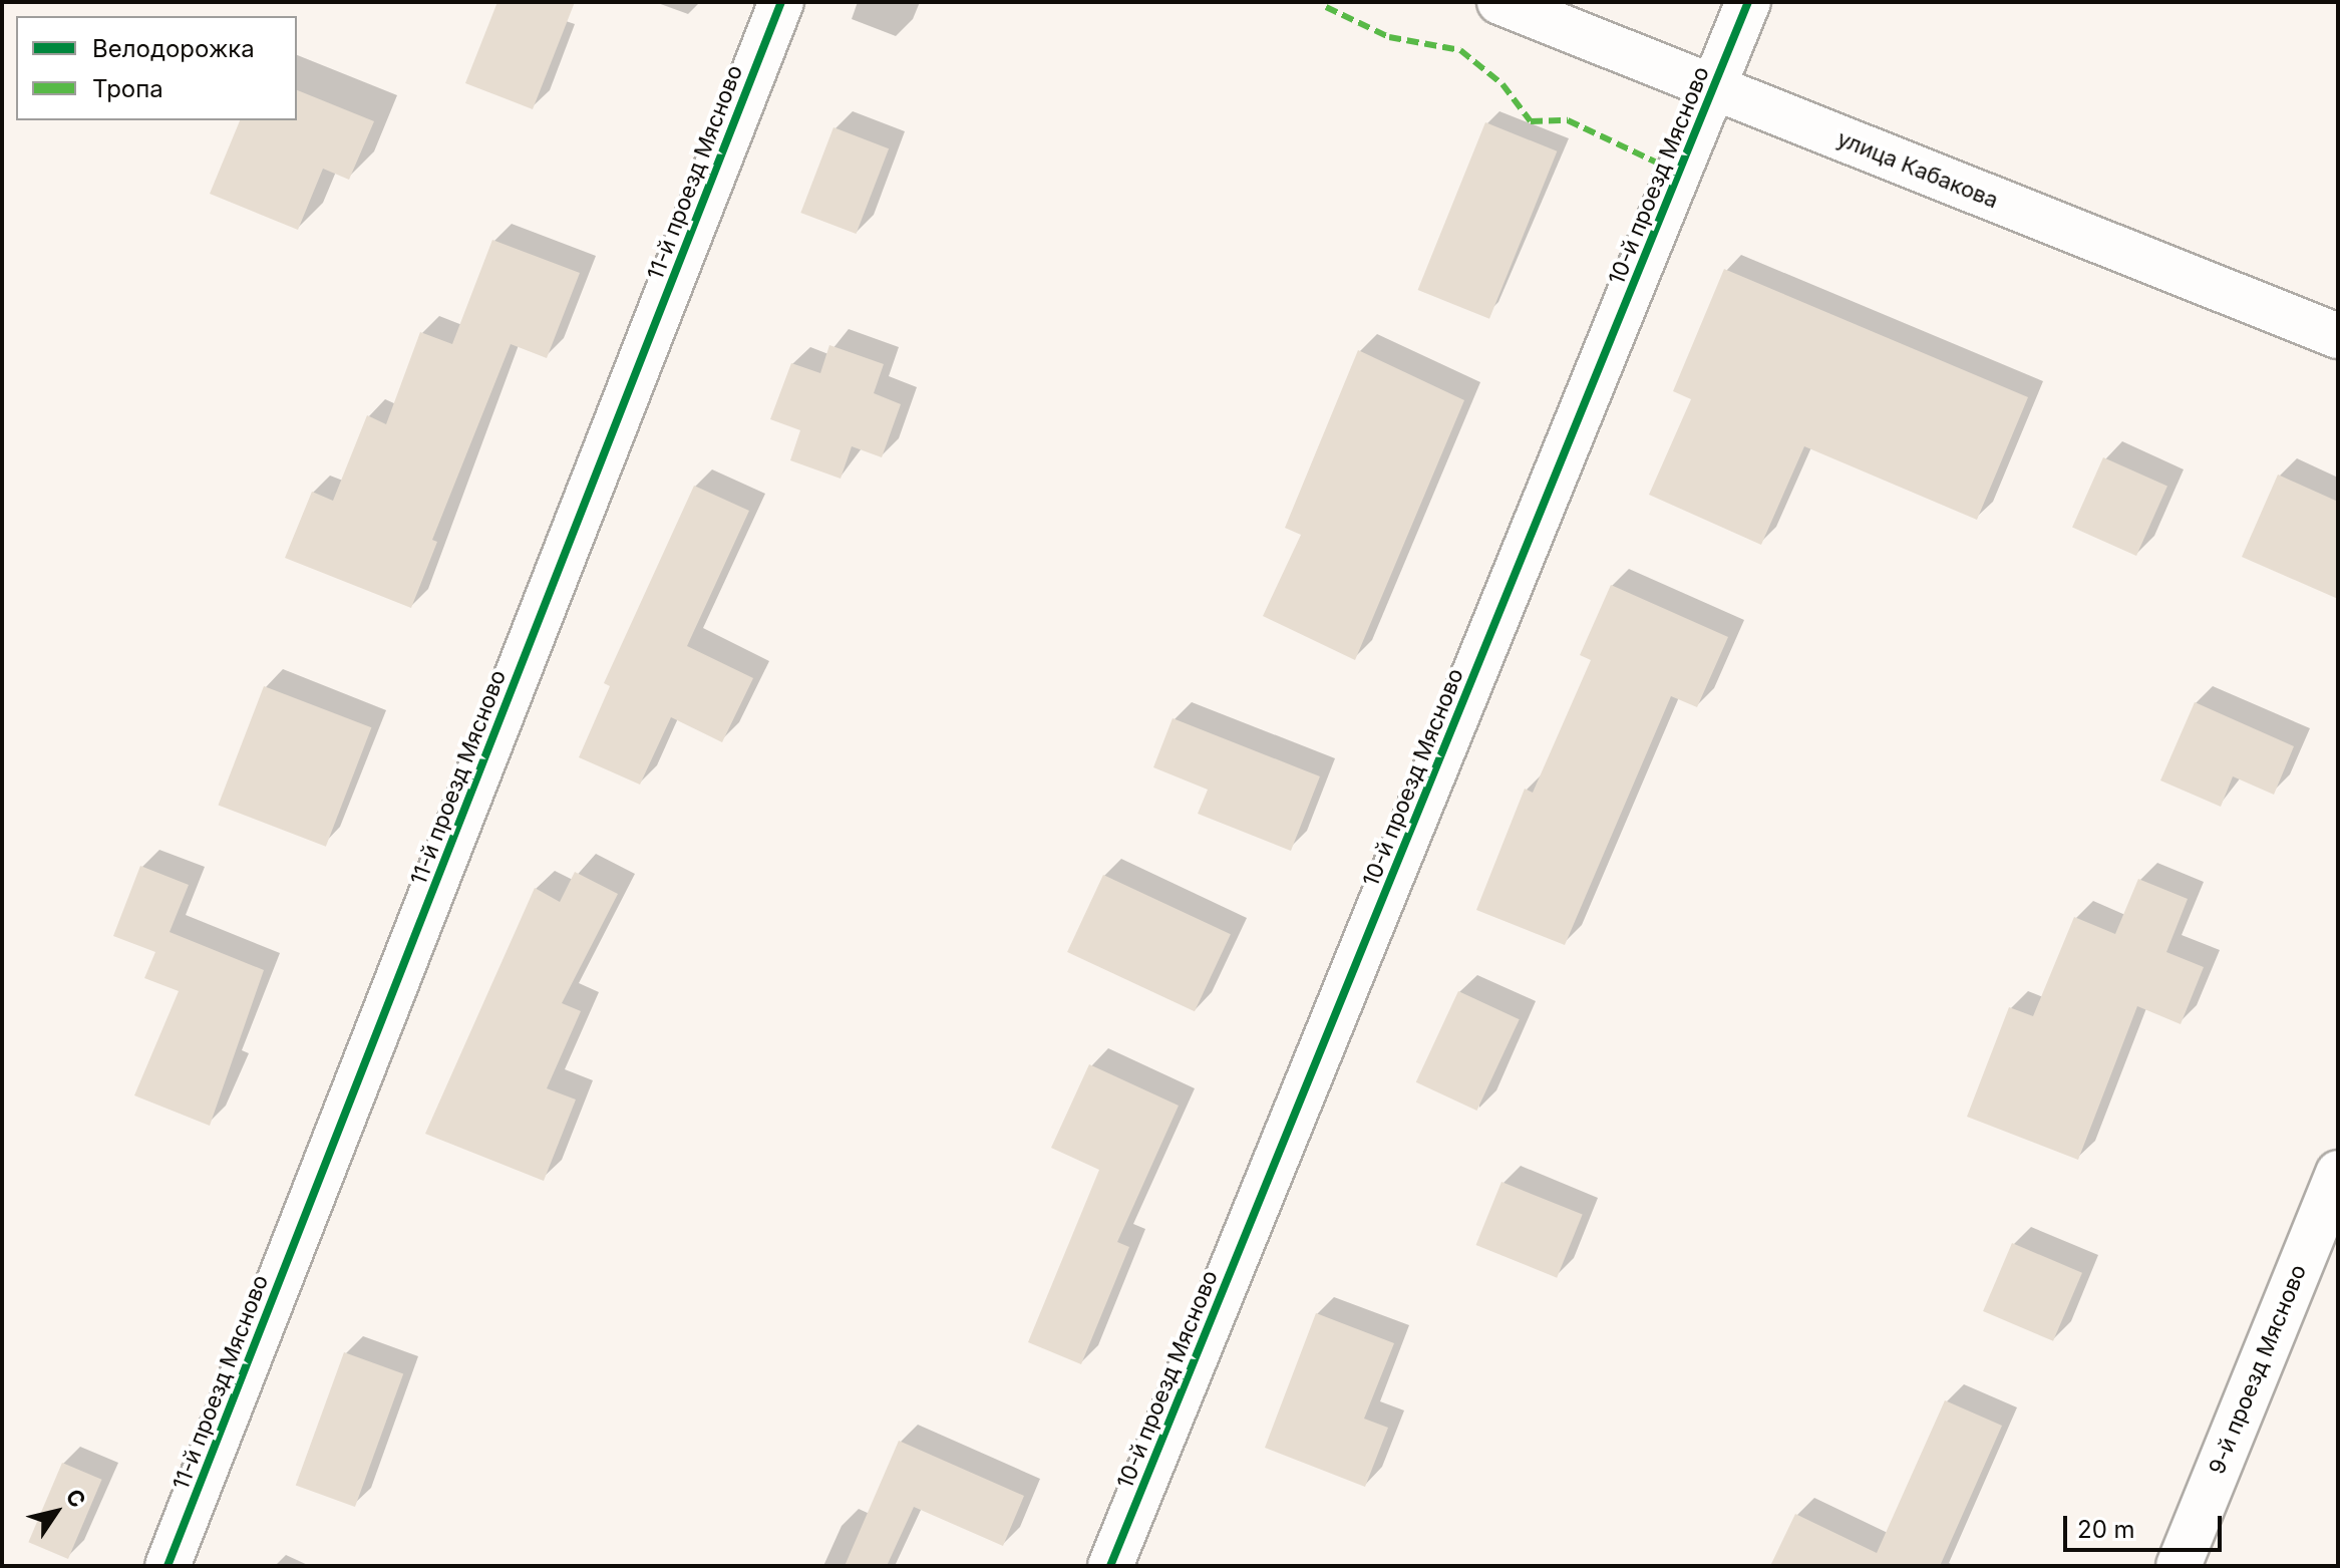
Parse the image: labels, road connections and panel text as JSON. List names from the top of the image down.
{
  "streets": {
    "street": [
      "улица Кабакова",
      "11-й проезд Мясново",
      "10-й проезд Мясново",
      "9-й проезд Мясново"
    ]
  },
  "crossings": [
    ["улица Кабакова", "10-й проезд Мясново"]
  ],
  "legend": ["Велодорожка", "Тропа"],
  "scale_bar": "20 m",
  "north": "top right"
}
